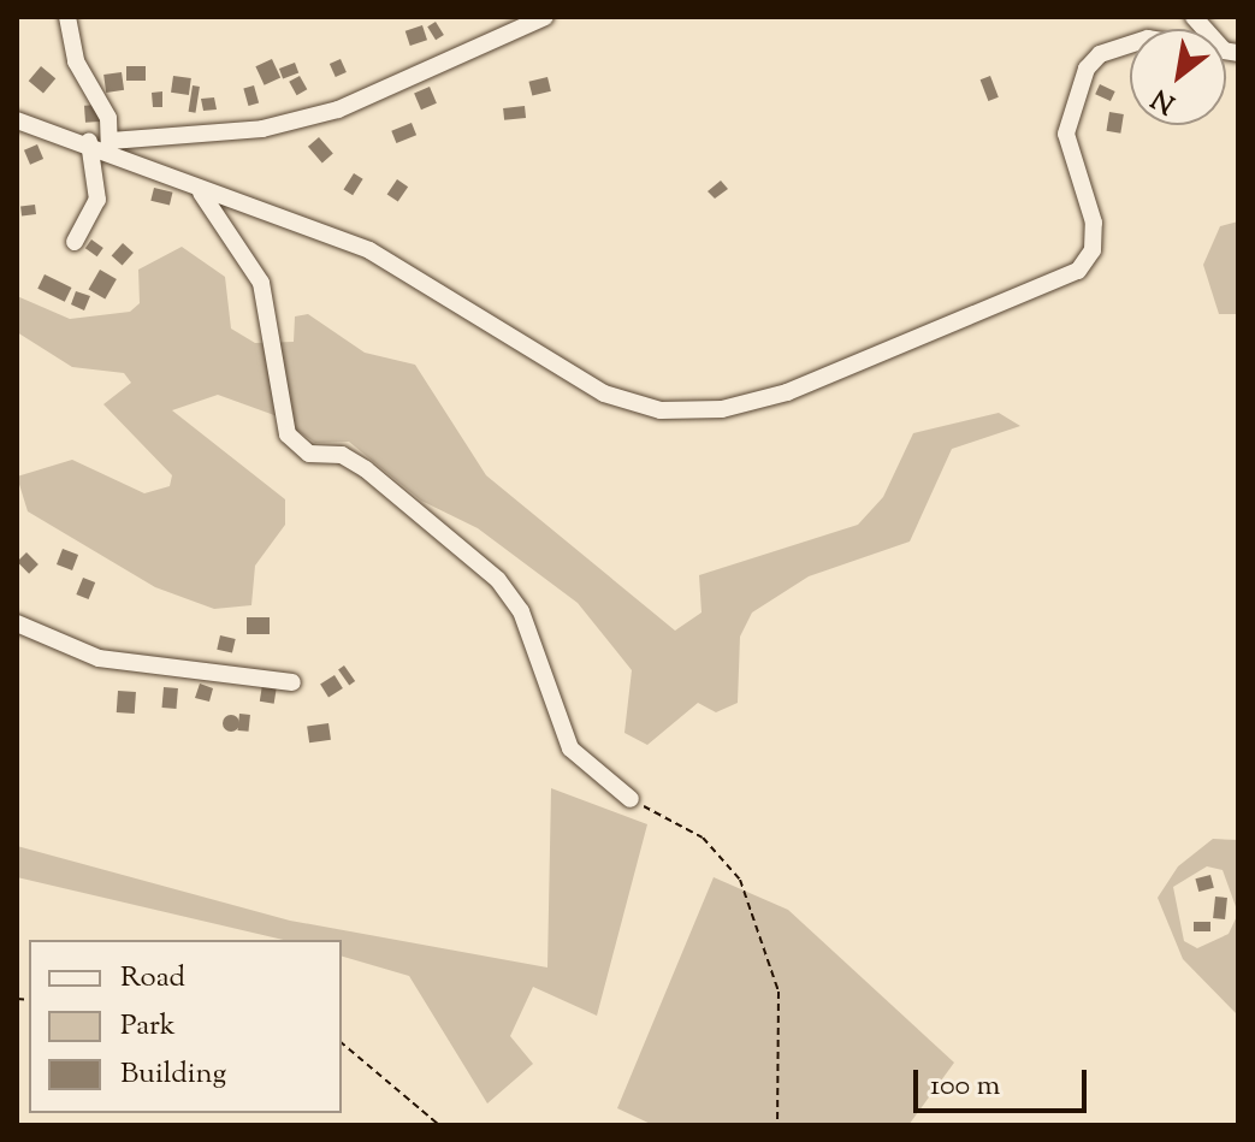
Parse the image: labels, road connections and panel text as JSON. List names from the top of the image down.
{
  "legend": ["Road", "Park", "Building"],
  "scale_bar": "100 m",
  "north": "bottom left"
}
